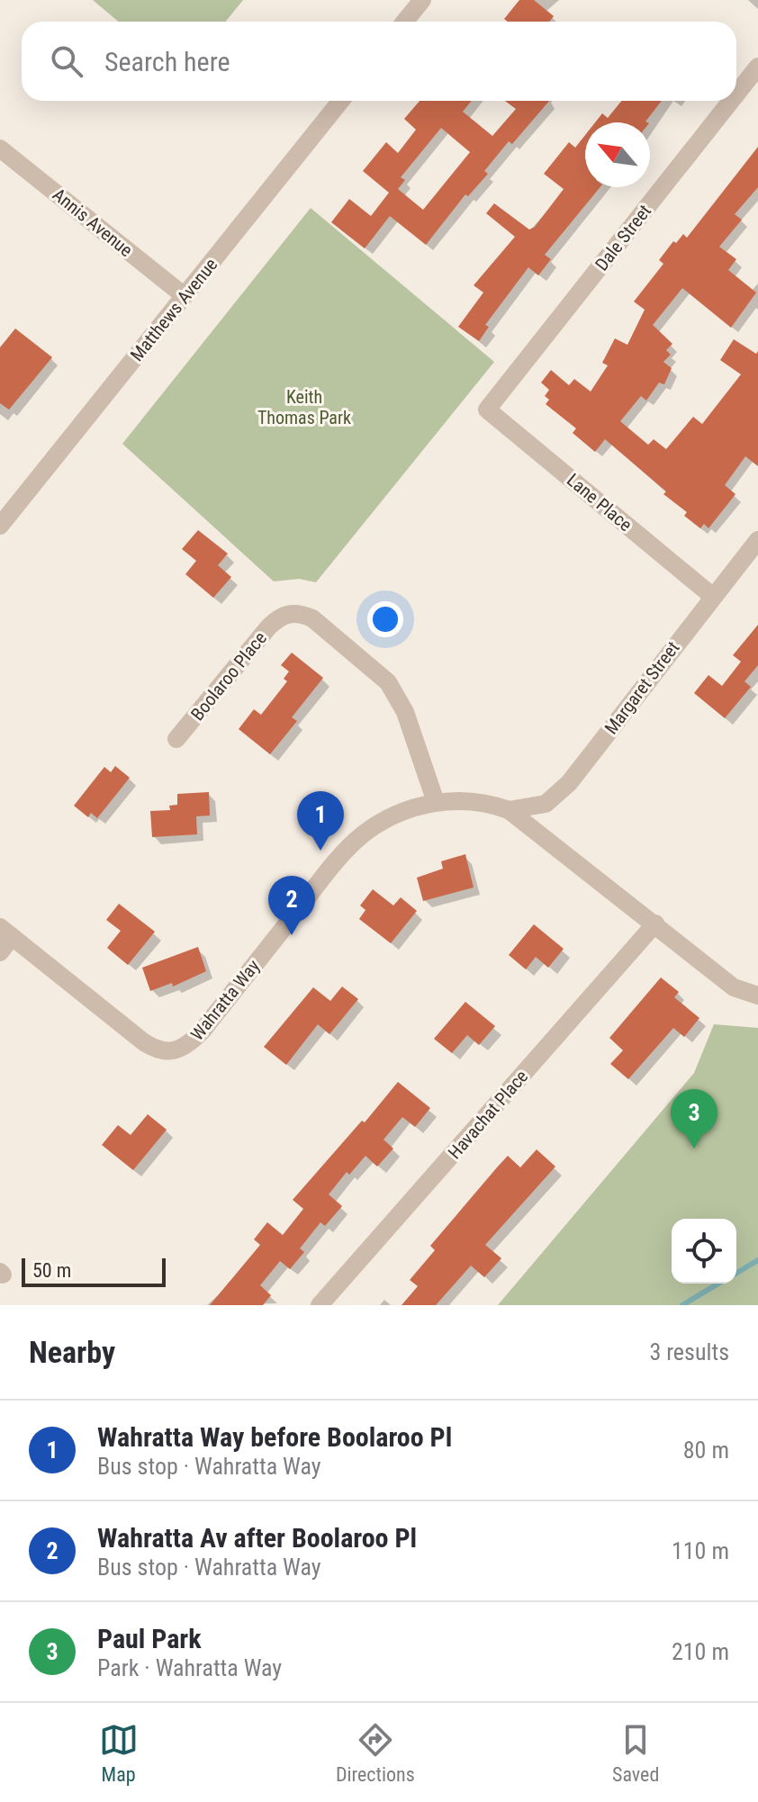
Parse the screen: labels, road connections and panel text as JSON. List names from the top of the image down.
{
  "streets": {
    "street": [
      "Annis Avenue",
      "Dale Street",
      "Matthews Avenue",
      "Lane Place",
      "Boolaroo Place",
      "Margaret Street",
      "Wahratta Way",
      "Havachat Place"
    ]
  },
  "crossings": [
    ["Annis Avenue", "Matthews Avenue"],
    ["Dale Street", "Lane Place"],
    ["Lane Place", "Margaret Street"],
    ["Boolaroo Place", "Wahratta Way"],
    ["Margaret Street", "Wahratta Way"],
    ["Wahratta Way", "Havachat Place"]
  ],
  "parks": ["Keith Thomas Park"],
  "scale_bar": "50 m",
  "north": "top left",
  "page": {
    "search": "Search here",
    "pins": ["1", "2", "3"],
    "scale": "50 m",
    "heading": ["Nearby", "3 results"],
    "list": [
      {
        "mark": "1",
        "name": "Wahratta Way before Boolaroo Pl",
        "note": "Bus stop · Wahratta Way",
        "value": "80 m"
      },
      {
        "mark": "2",
        "name": "Wahratta Av after Boolaroo Pl",
        "note": "Bus stop · Wahratta Way",
        "value": "110 m"
      },
      {
        "mark": "3",
        "name": "Paul Park",
        "note": "Park · Wahratta Way",
        "value": "210 m"
      }
    ],
    "nav": ["Map", "Directions", "Saved"]
  }
}
